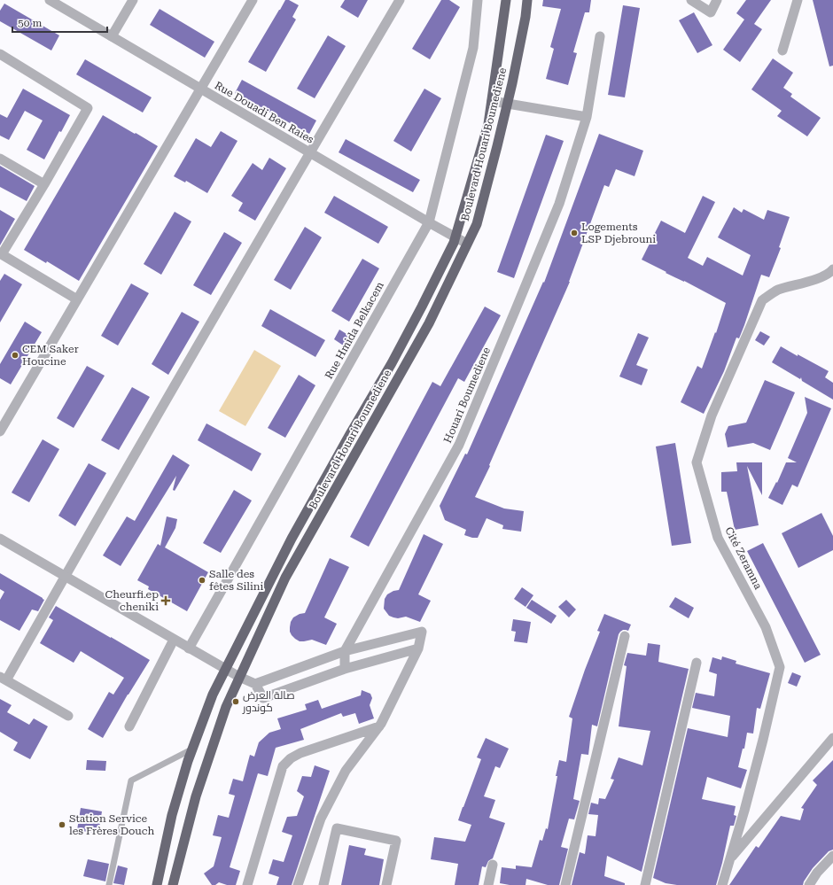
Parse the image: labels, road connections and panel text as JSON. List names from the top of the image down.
{
  "streets": {
    "highway": ["Boulevard Houari Boumediene"],
    "street": [
      "Rue Douadi Ben Raies",
      "Rue Hmida Belkacem",
      "Houari Boumediene",
      "Cité Zeramna"
    ]
  },
  "crossings": [
    ["Rue Douadi Ben Raies", "Boulevard Houari Boumediene"],
    ["Rue Douadi Ben Raies", "Rue Hmida Belkacem"]
  ],
  "places": {
    "other": [
      "Logements LSP Djebrouni",
      "CEM Saker Houcine",
      "Salle des fêtes Silini",
      "صالة العرض كوندور",
      "Station Service les Frères Douch"
    ],
    "health": ["Cheurfi.ep cheniki"]
  },
  "scale_bar": "50 m"
}
